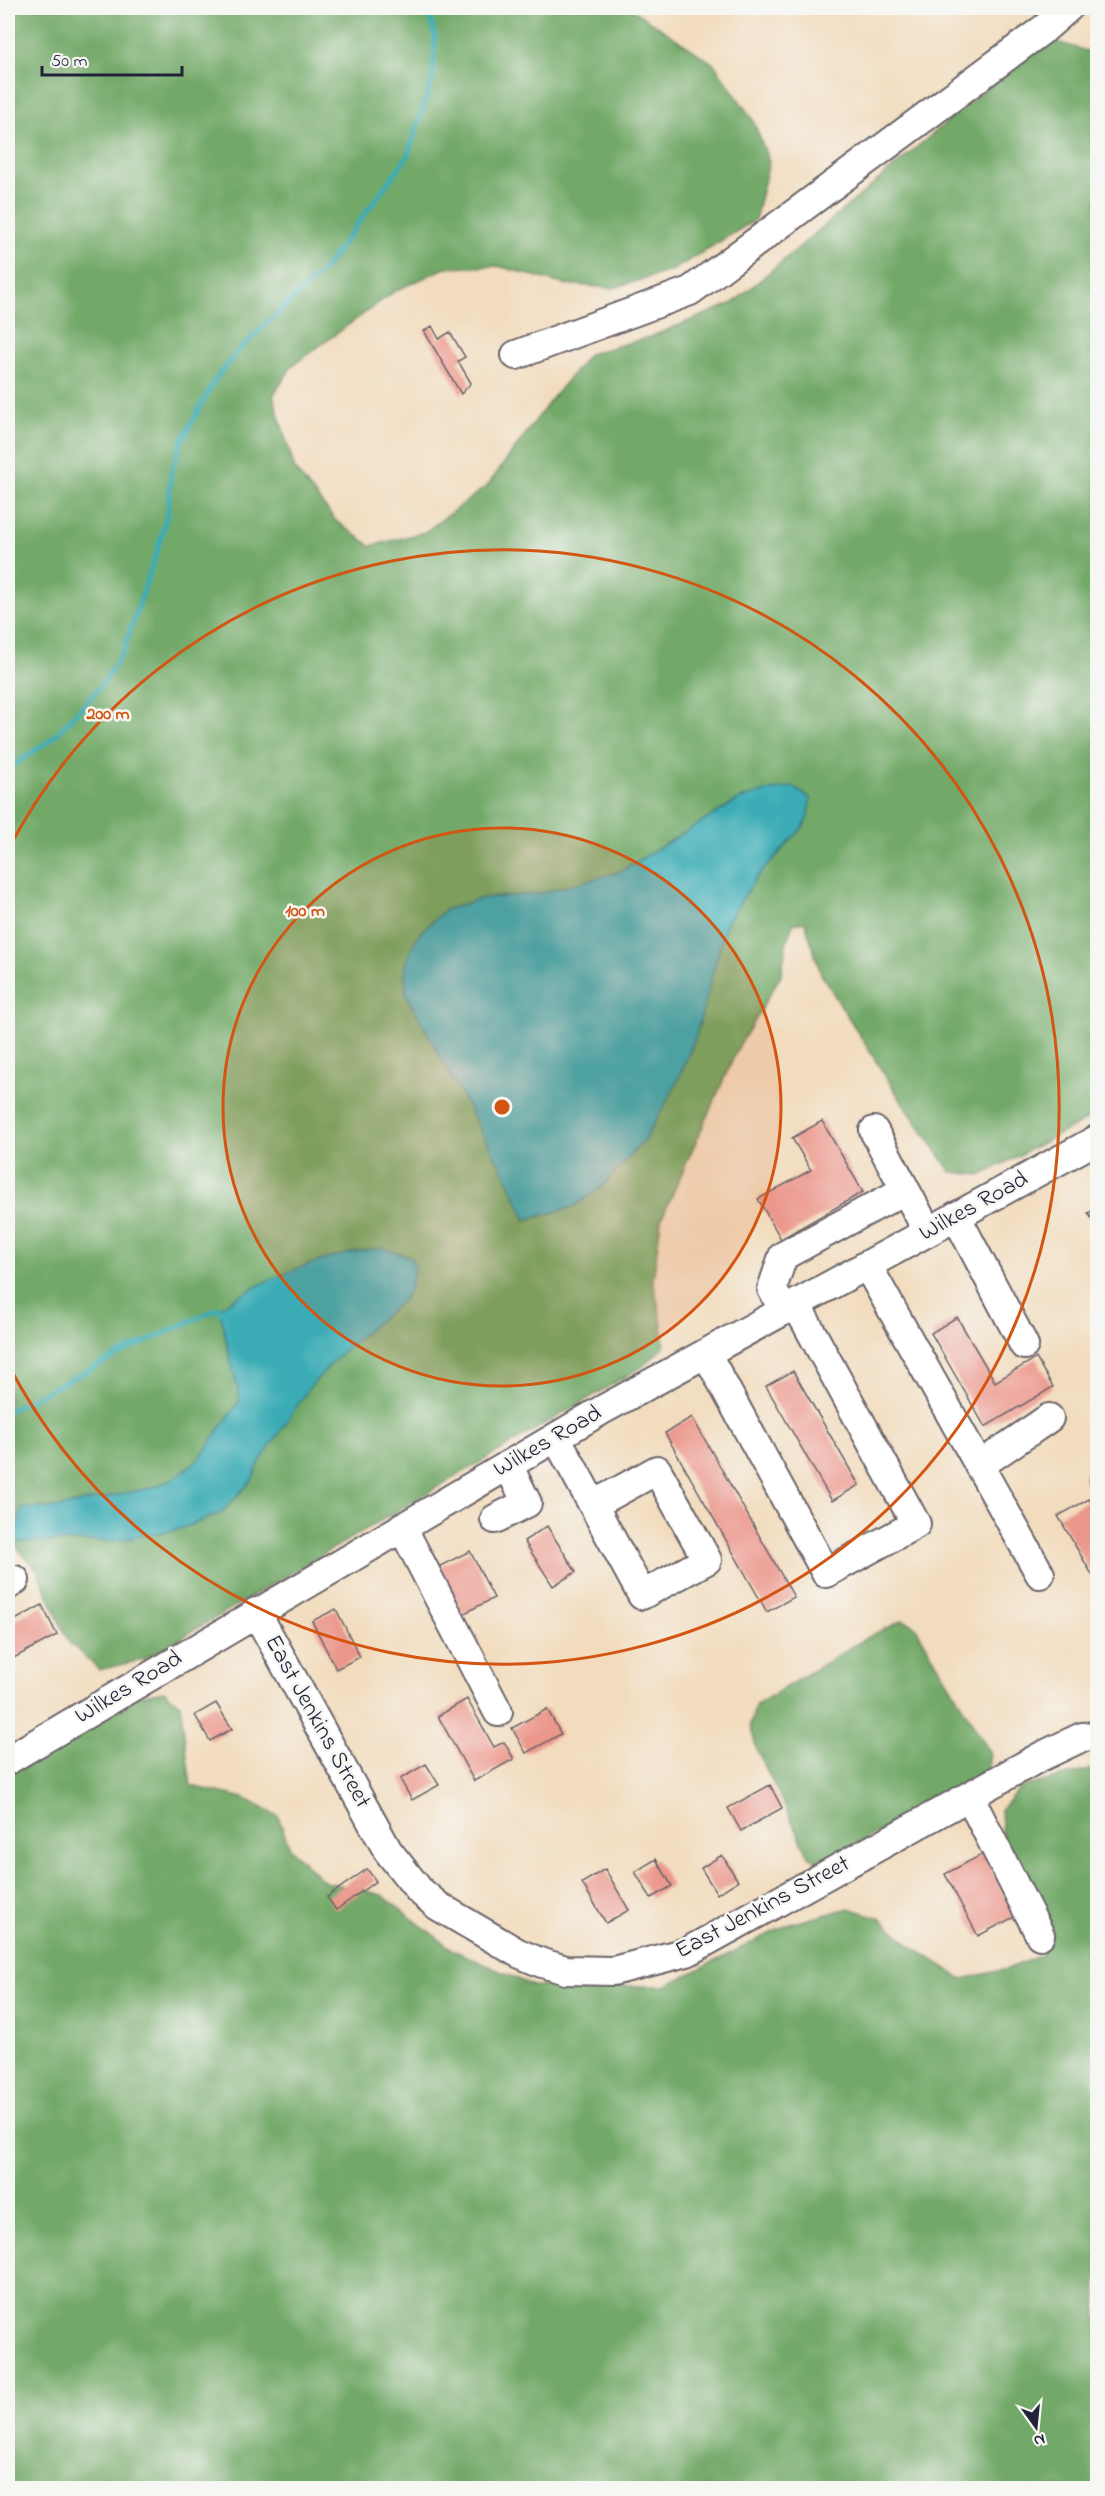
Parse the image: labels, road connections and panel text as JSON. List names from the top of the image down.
{
  "streets": {
    "street": ["Wilkes Road", "East Jenkins Street"]
  },
  "crossings": [
    ["Wilkes Road", "East Jenkins Street"]
  ],
  "scale_bar": "50 m",
  "north": "bottom",
  "rings": ["200 m", "100 m"]
}
